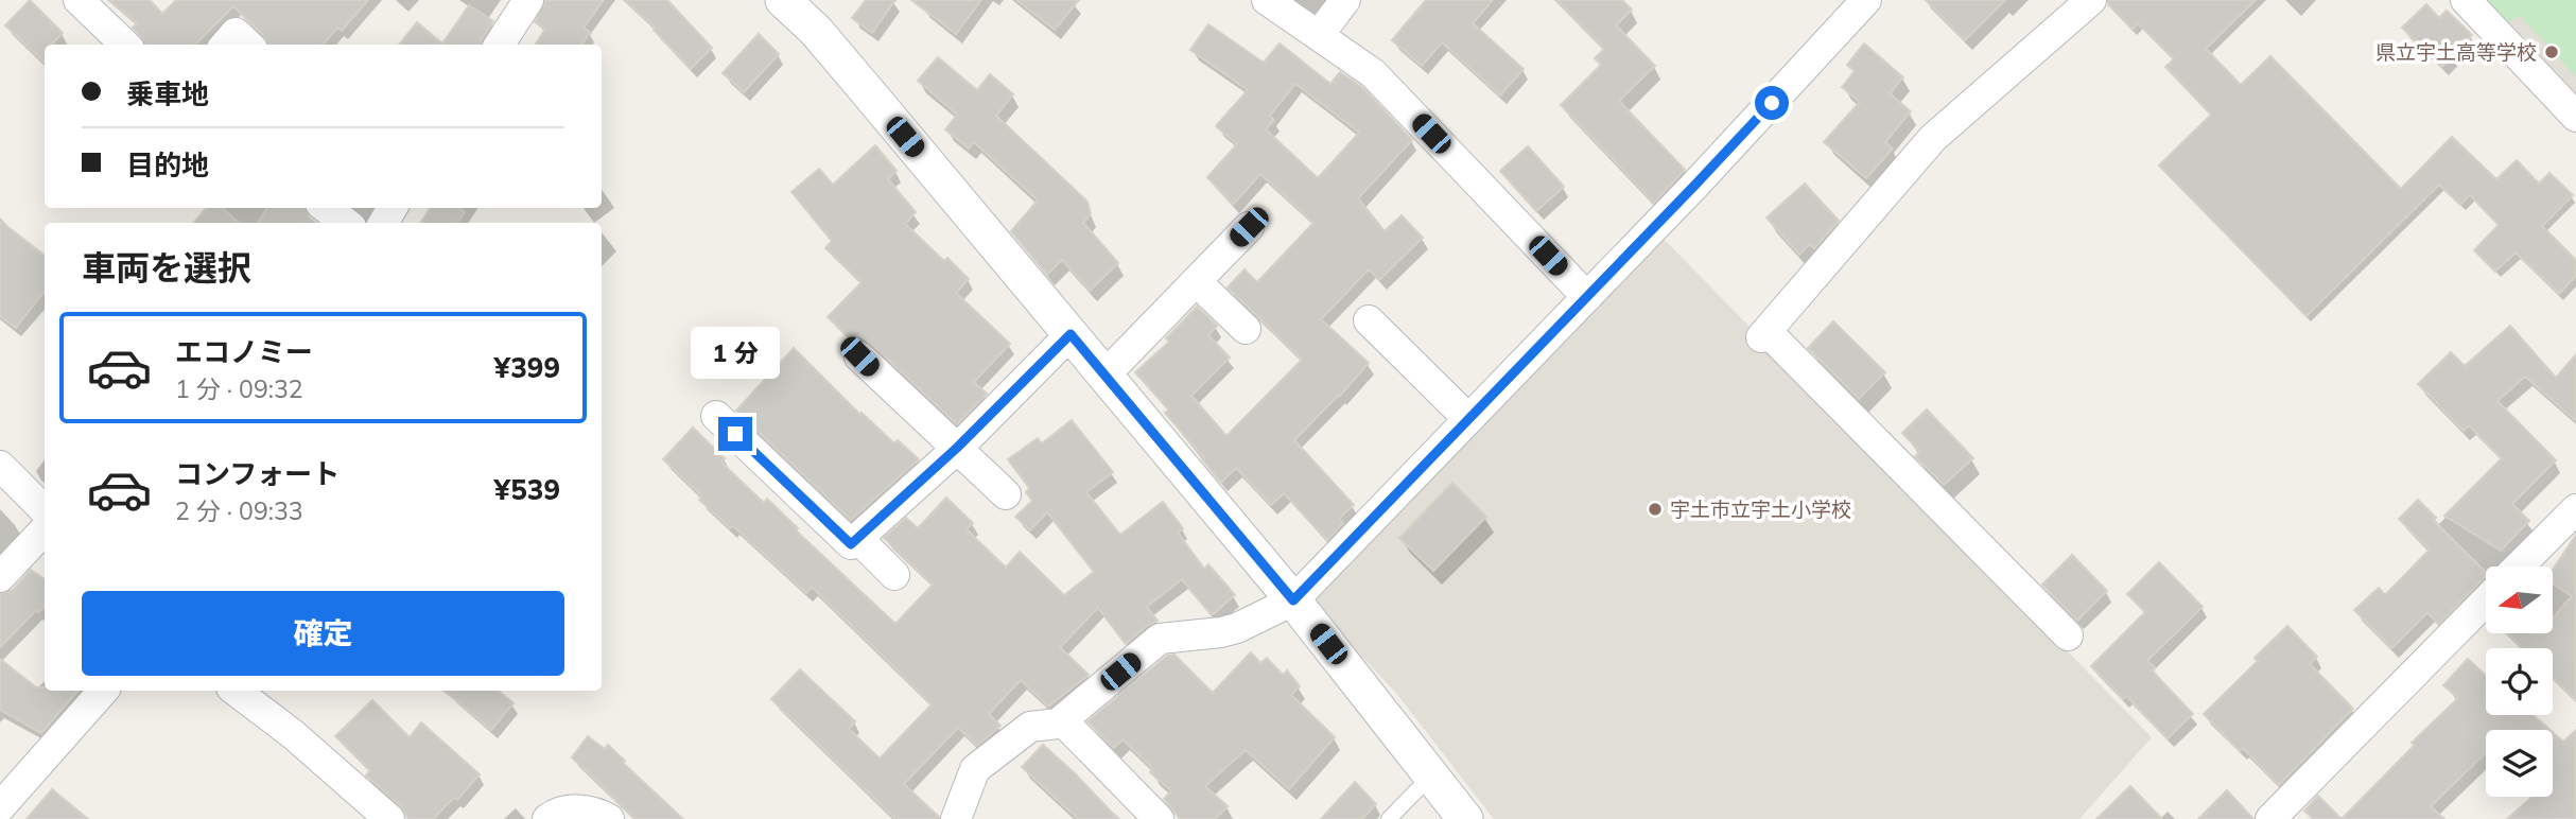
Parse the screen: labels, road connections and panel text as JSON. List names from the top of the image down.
{
  "places": ["県立宇土高等学校", "宇土市立宇土小学校"],
  "north": "left",
  "page": {
    "banner": ["乗車地", "目的地"],
    "heading": "車両を選択",
    "list": [
      {
        "name": "エコノミー",
        "note": "1 分 · 09:32",
        "value": "¥399"
      },
      {
        "name": "コンフォート",
        "note": "2 分 · 09:33",
        "value": "¥539"
      }
    ],
    "bubble": "1 分",
    "buttons": "確定"
  }
}
